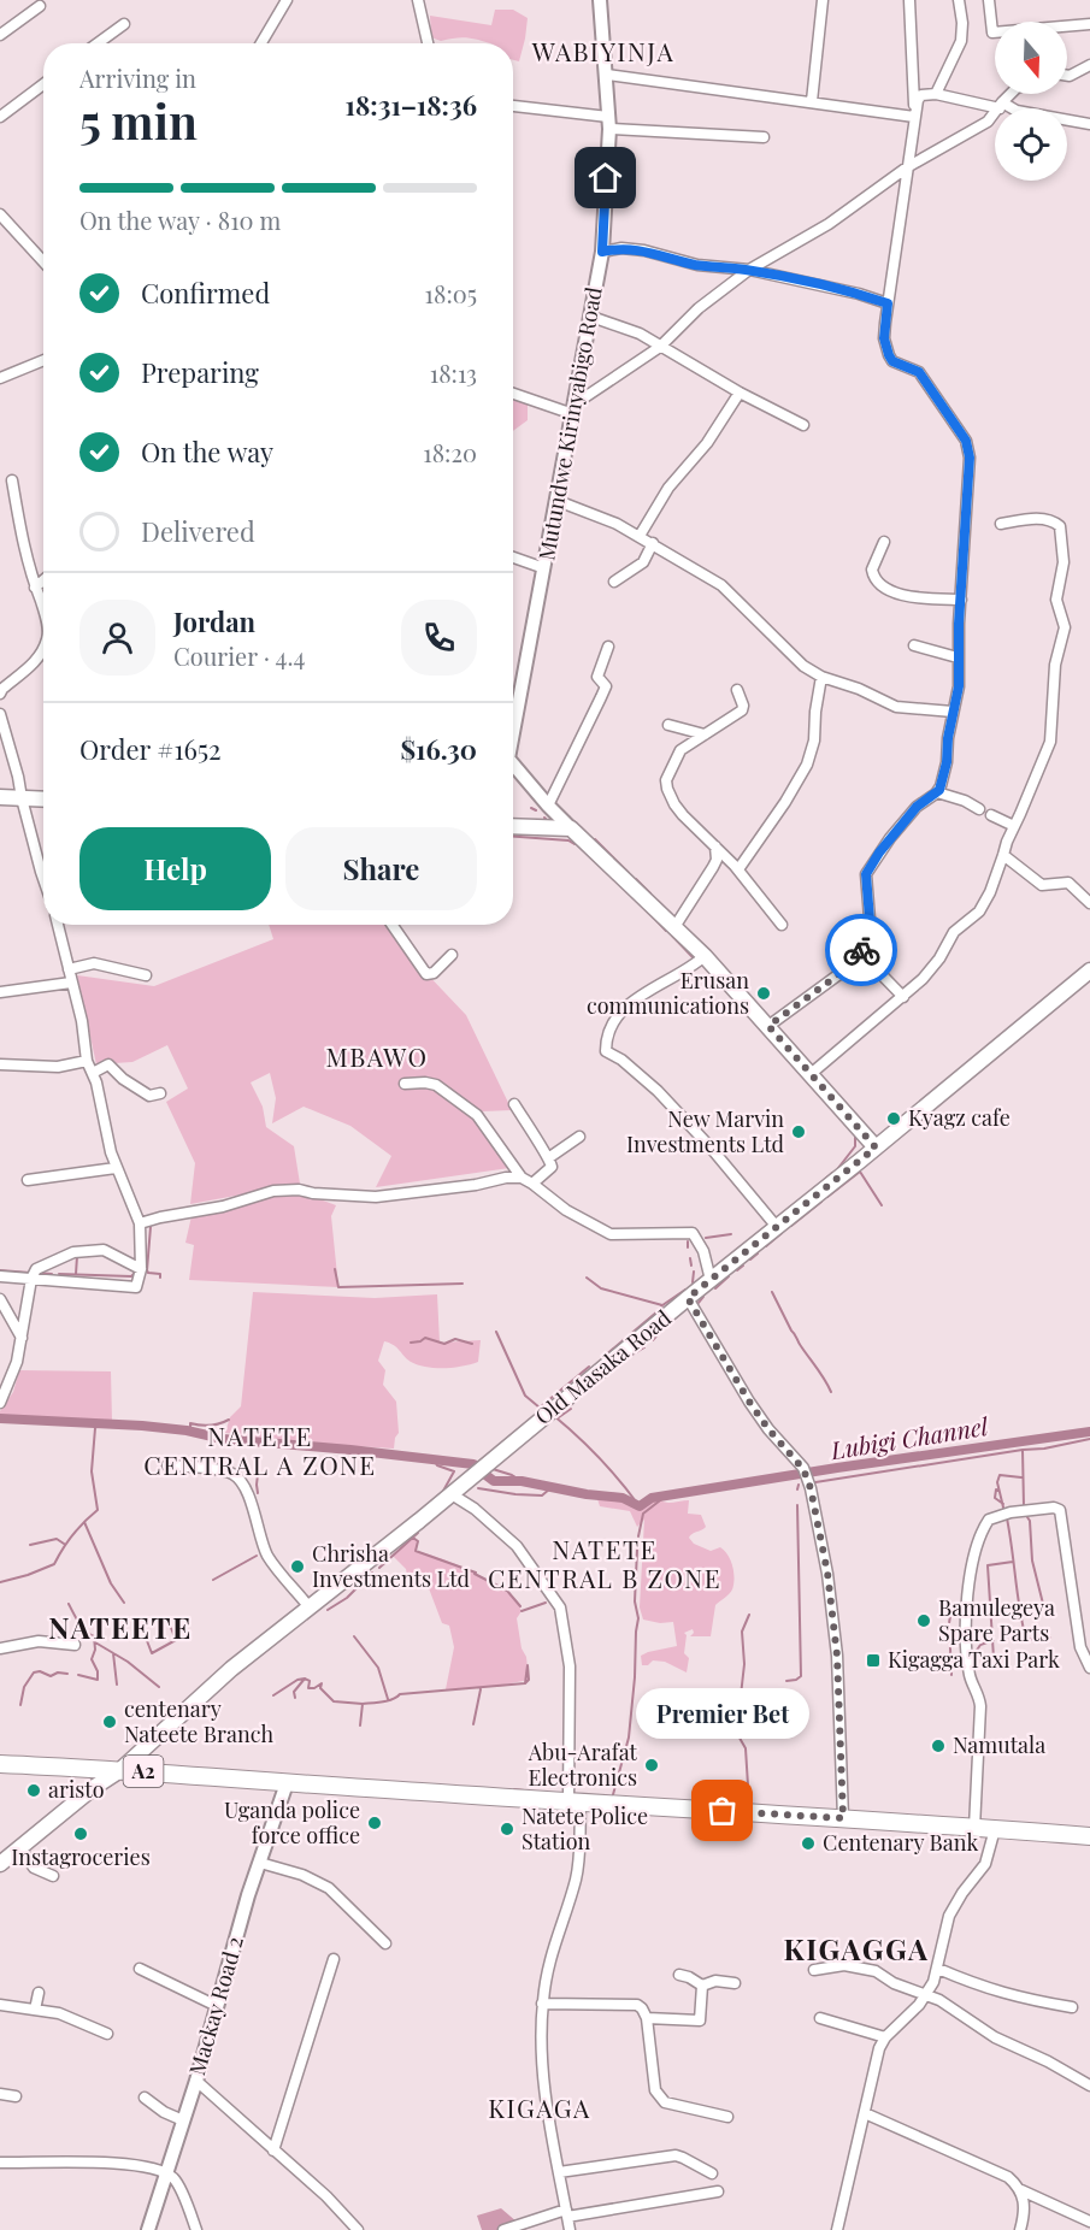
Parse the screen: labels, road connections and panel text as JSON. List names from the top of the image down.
{
  "streets": {
    "main road": ["Old Masaka Road", "A2"],
    "street": ["Mutundwe Kirinyabigo Road", "Mackay Road 2"]
  },
  "crossings": [
    ["Old Masaka Road", "A2"],
    ["A2", "Mackay Road 2"]
  ],
  "districts": [
    "WABIYINJA",
    "MBAWO",
    "NATETE CENTRAL A ZONE",
    "NATETE CENTRAL B ZONE",
    "NATEETE",
    "KIGAGGA",
    "KIGAGA"
  ],
  "water": ["Lubigi Channel"],
  "places": {
    "other": [
      "Erusan communications",
      "Kyagz cafe",
      "New Marvin Investments Ltd",
      "Chrisha Investments Ltd",
      "Bamulegeya Spare Parts",
      "centenary Nateete Branch",
      "Namutala",
      "Abu-Arafat Electronics",
      "aristo",
      "Premier Bet",
      "Uganda police force office",
      "Natete Police Station",
      "Instagroceries",
      "Centenary Bank"
    ],
    "transit": ["Kigagga Taxi Park"]
  },
  "north": "bottom",
  "page": {
    "heading": ["5 min", "Arriving in", "18:31–18:36"],
    "panel": [
      "Jordan",
      "Courier · 4.4",
      "Order #1652",
      "$16.30"
    ],
    "bar": "On the way · 810 m",
    "list": [
      ["Confirmed", "18:05"],
      ["Preparing", "18:13"],
      ["On the way", "18:20"],
      "Delivered"
    ],
    "buttons": ["Help", "Share"],
    "bubble": "Premier Bet"
  }
}
